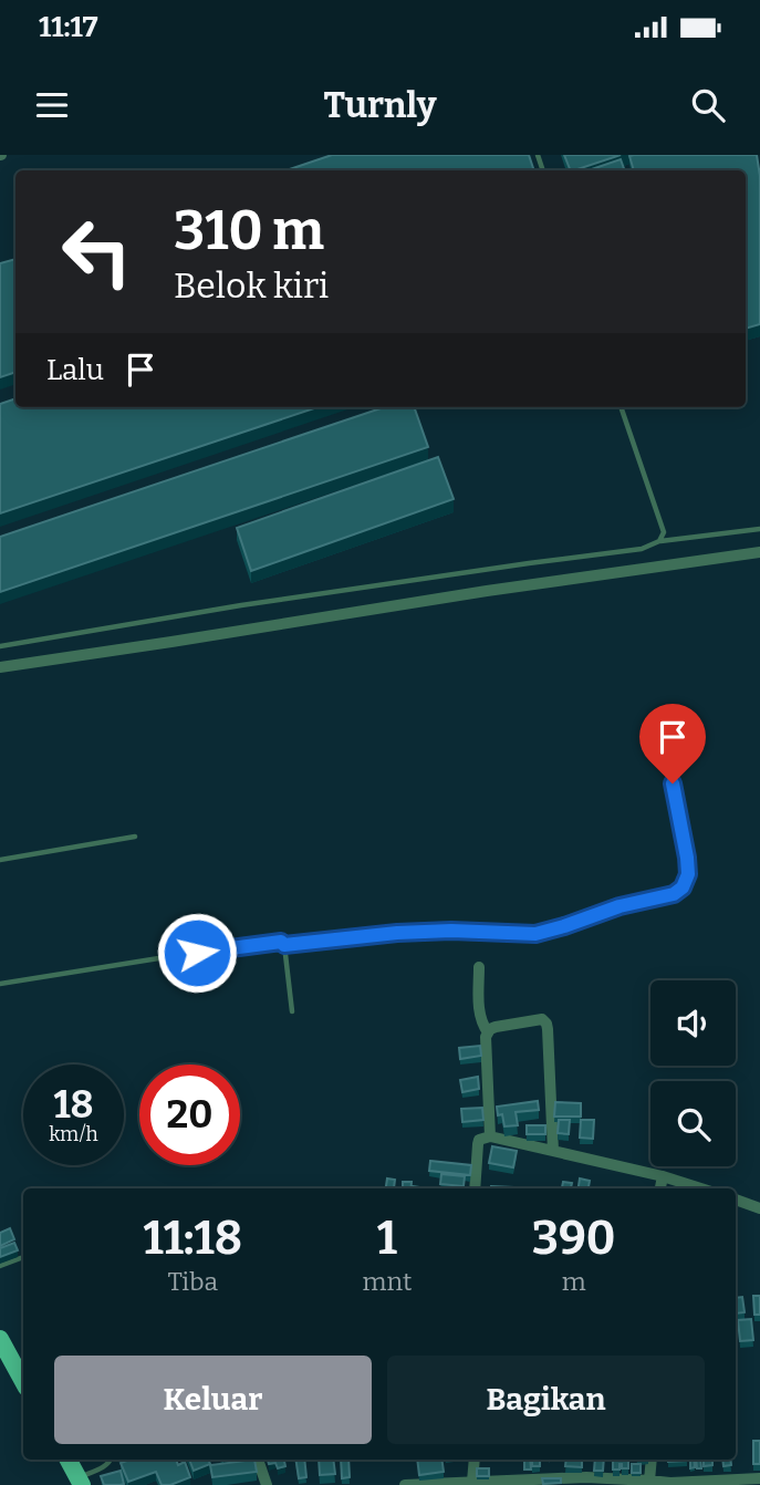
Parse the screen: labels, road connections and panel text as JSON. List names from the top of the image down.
{
  "page": {
    "status": "11:17",
    "header": "Turnly",
    "turn": ["310 m", "Belok kiri"],
    "then": "Lalu",
    "speed": "18 km/h",
    "limit": "20",
    "eta": [
      "11:18",
      "Tiba",
      "1",
      "mnt",
      "390",
      "m"
    ],
    "buttons": ["Keluar", "Bagikan"]
  }
}
